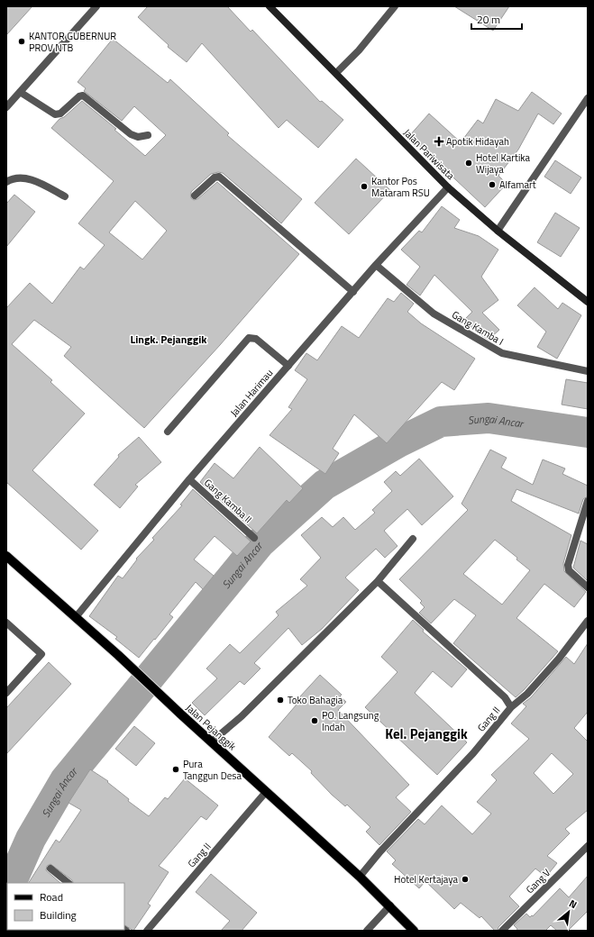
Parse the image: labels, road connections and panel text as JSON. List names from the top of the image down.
{
  "streets": {
    "main road": ["Jalan Pejanggik"],
    "street": [
      "Jalan Pariwisata",
      "Gang Kamba I",
      "Jalan Harimau",
      "Gang Kamba II",
      "Gang II",
      "Gang V"
    ]
  },
  "crossings": [
    ["Jalan Pariwisata", "Jalan Harimau"],
    ["Gang Kamba I", "Jalan Harimau"],
    ["Jalan Harimau", "Gang Kamba II"],
    ["Jalan Harimau", "Jalan Pejanggik"],
    ["Gang II", "Jalan Pejanggik"]
  ],
  "districts": ["Lingk. Pejanggik", "Kel. Pejanggik"],
  "water": ["Sungai Ancar"],
  "places": {
    "other": [
      "KANTOR GUBERNUR PROV NTB",
      "Hotel Kartika Wijaya",
      "Alfamart",
      "Kantor Pos Mataram RSU",
      "Toko Bahagia",
      "PO. Langsung Indah",
      "Pura Tanggun Desa",
      "Hotel Kertajaya"
    ],
    "health": ["Apotik Hidayah"]
  },
  "legend": ["Road", "Building"],
  "scale_bar": "20 m",
  "north": "top right"
}
